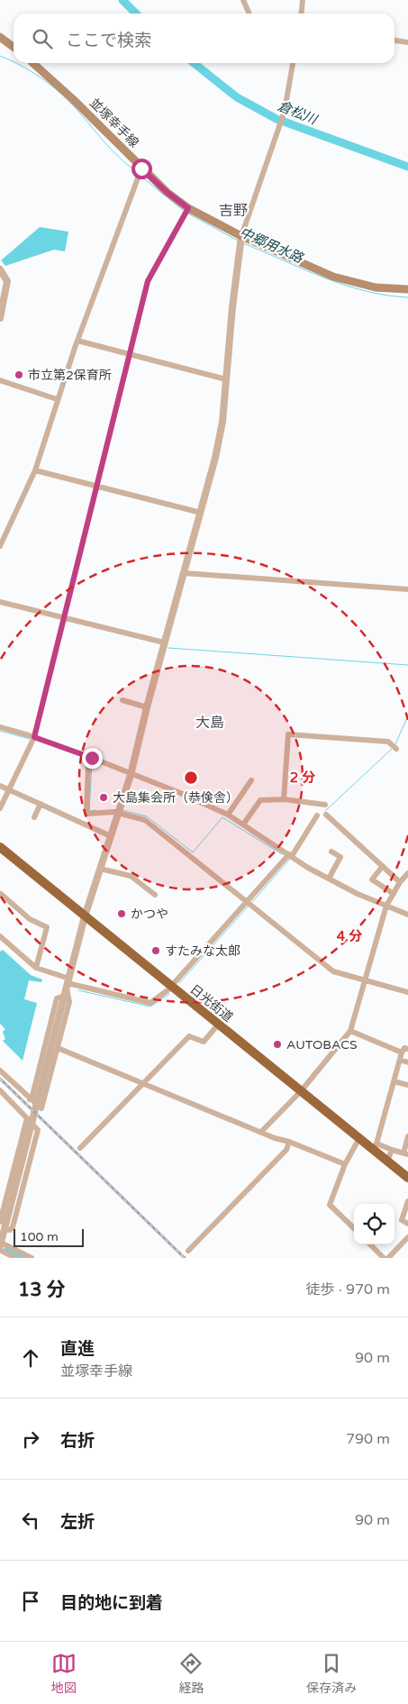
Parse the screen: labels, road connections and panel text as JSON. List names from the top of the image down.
{
  "streets": {
    "highway": ["日光街道"],
    "main road": ["並塚幸手線"]
  },
  "districts": ["吉野", "大島"],
  "water": ["倉松川", "中郷用水路"],
  "places": [
    "市立第2保育所",
    "大島集会所（恭倹舎）",
    "かつや",
    "すたみな太郎",
    "AUTOBACS"
  ],
  "scale_bar": "100 m",
  "page": {
    "search": "ここで検索",
    "scale": "100 m",
    "heading": ["13 分", "徒歩 · 970 m"],
    "list": [
      ["直進", "並塚幸手線", "90 m"],
      ["右折", "790 m"],
      ["左折", "90 m"],
      "目的地に到着"
    ],
    "nav": ["地図", "経路", "保存済み"]
  },
  "rings": ["2 分", "4 分"]
}
